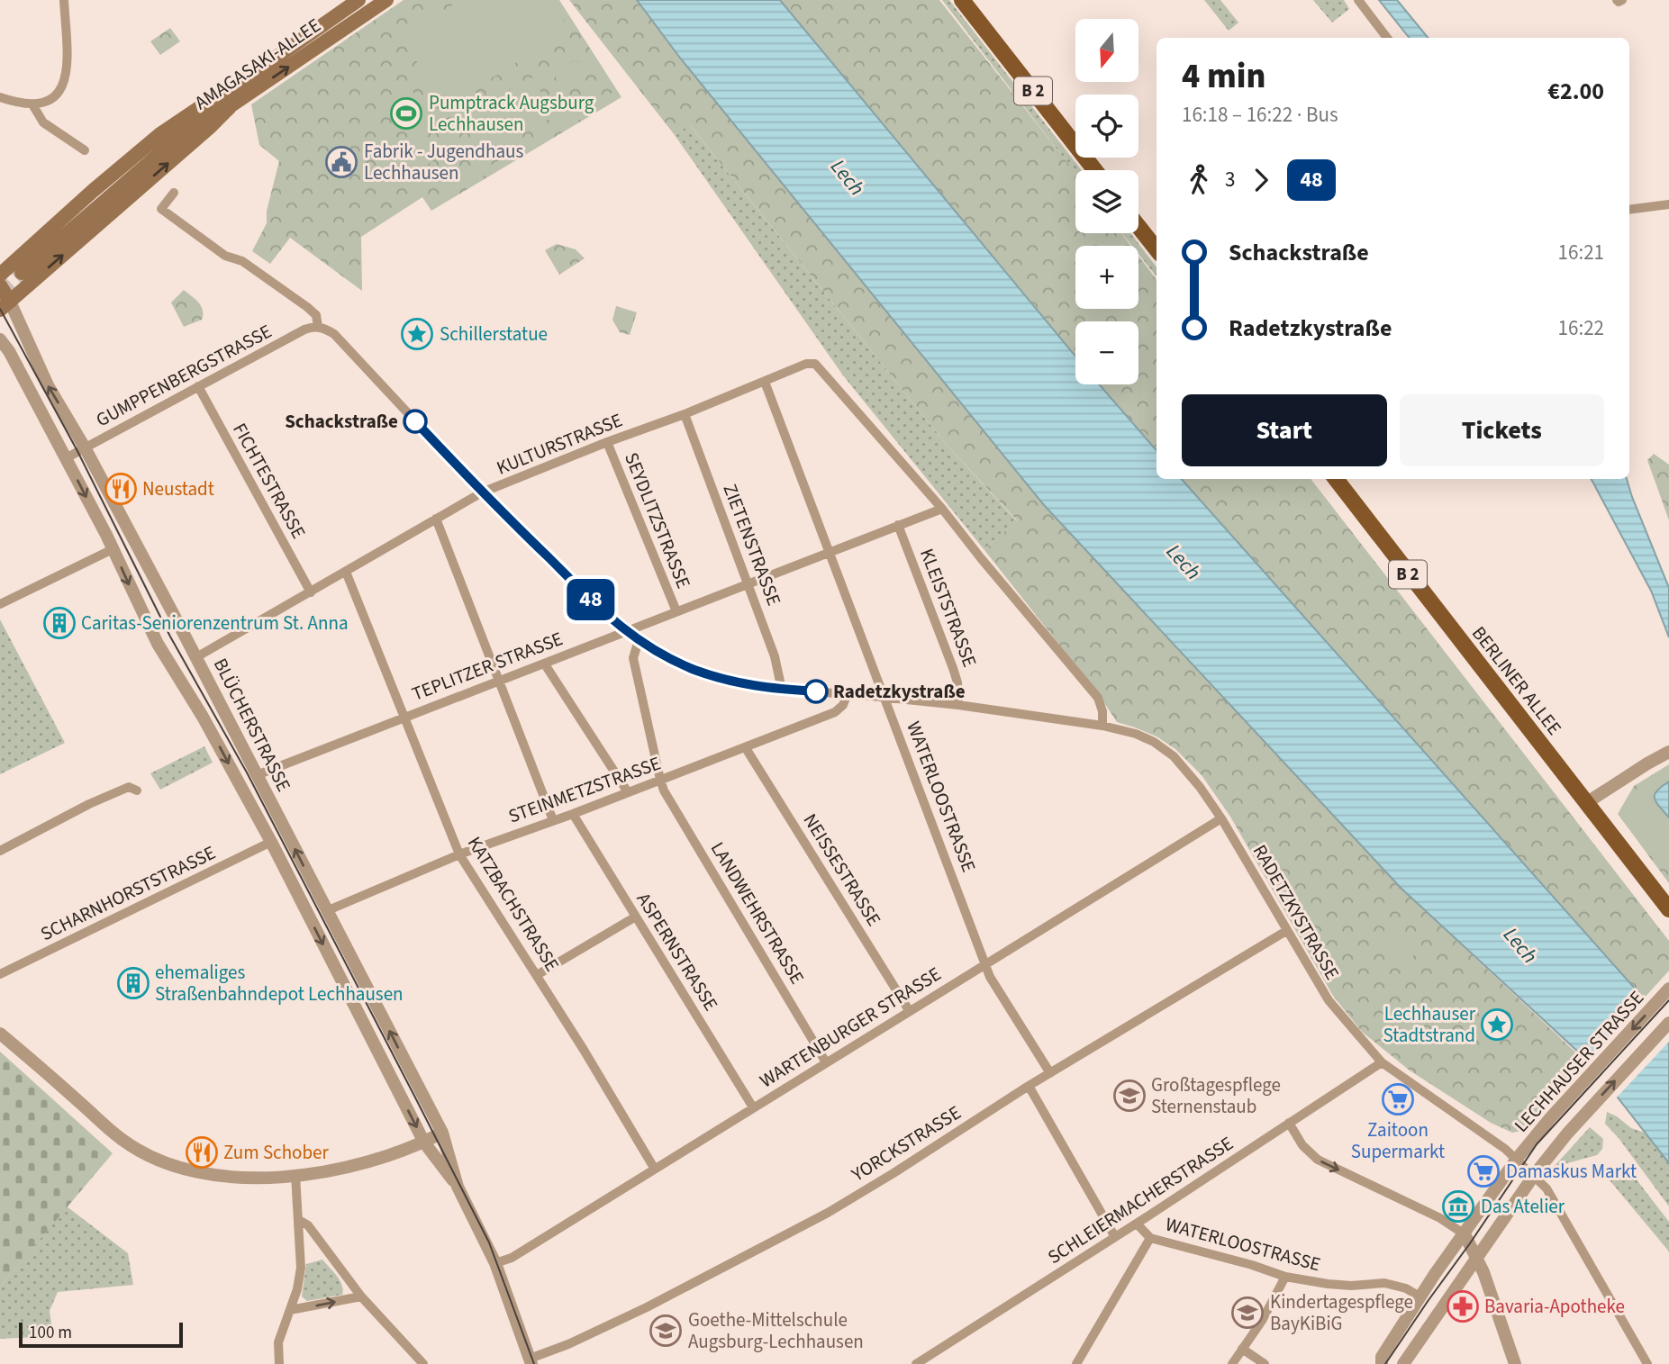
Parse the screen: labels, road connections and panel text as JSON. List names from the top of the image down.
{
  "streets": {
    "main road": [
      "AMAGASAKI-ALLEE",
      "B 2",
      "BERLINER ALLEE",
      "BLÜCHERSTRASSE"
    ],
    "street": [
      "GUMPPENBERGSTRASSE",
      "KULTURSTRASSE",
      "FICHTESTRASSE",
      "SEYDLITZSTRASSE",
      "ZIETENSTRASSE",
      "KLEISTSTRASSE",
      "TEPLITZER STRASSE",
      "STEINMETZSTRASSE",
      "WATERLOOSTRASSE",
      "NEISSESTRASSE",
      "SCHARNHORSTSTRASSE",
      "KATZBACHSTRASSE",
      "RADETZKYSTRASSE",
      "LANDWEHRSTRASSE",
      "ASPERNSTRASSE",
      "WARTENBURGER STRASSE",
      "LECHHAUSER STRASSE",
      "YORCKSTRASSE",
      "SCHLEIERMACHERSTRASSE"
    ]
  },
  "crossings": [
    ["GUMPPENBERGSTRASSE", "FICHTESTRASSE"],
    ["GUMPPENBERGSTRASSE", "BLÜCHERSTRASSE"],
    ["KULTURSTRASSE", "FICHTESTRASSE"],
    ["KULTURSTRASSE", "SEYDLITZSTRASSE"],
    ["KULTURSTRASSE", "ZIETENSTRASSE"],
    ["KULTURSTRASSE", "TEPLITZER STRASSE"],
    ["KULTURSTRASSE", "BLÜCHERSTRASSE"],
    ["KULTURSTRASSE", "WATERLOOSTRASSE"],
    ["KULTURSTRASSE", "KATZBACHSTRASSE"],
    ["SEYDLITZSTRASSE", "TEPLITZER STRASSE"],
    ["ZIETENSTRASSE", "TEPLITZER STRASSE"],
    ["KLEISTSTRASSE", "TEPLITZER STRASSE"],
    ["TEPLITZER STRASSE", "BLÜCHERSTRASSE"],
    ["TEPLITZER STRASSE", "WATERLOOSTRASSE"],
    ["TEPLITZER STRASSE", "KATZBACHSTRASSE"],
    ["BLÜCHERSTRASSE", "STEINMETZSTRASSE"],
    ["BLÜCHERSTRASSE", "SCHARNHORSTSTRASSE"],
    ["BLÜCHERSTRASSE", "WARTENBURGER STRASSE"],
    ["BLÜCHERSTRASSE", "YORCKSTRASSE"],
    ["STEINMETZSTRASSE", "NEISSESTRASSE"],
    ["STEINMETZSTRASSE", "KATZBACHSTRASSE"],
    ["STEINMETZSTRASSE", "LANDWEHRSTRASSE"],
    ["STEINMETZSTRASSE", "ASPERNSTRASSE"],
    ["WATERLOOSTRASSE", "WARTENBURGER STRASSE"],
    ["WATERLOOSTRASSE", "LECHHAUSER STRASSE"],
    ["WATERLOOSTRASSE", "YORCKSTRASSE"],
    ["WATERLOOSTRASSE", "SCHLEIERMACHERSTRASSE"],
    ["NEISSESTRASSE", "WARTENBURGER STRASSE"],
    ["KATZBACHSTRASSE", "WARTENBURGER STRASSE"],
    ["RADETZKYSTRASSE", "WARTENBURGER STRASSE"],
    ["RADETZKYSTRASSE", "LECHHAUSER STRASSE"],
    ["RADETZKYSTRASSE", "YORCKSTRASSE"],
    ["RADETZKYSTRASSE", "SCHLEIERMACHERSTRASSE"],
    ["LANDWEHRSTRASSE", "WARTENBURGER STRASSE"],
    ["ASPERNSTRASSE", "WARTENBURGER STRASSE"]
  ],
  "water": ["Lech"],
  "places": {
    "sports": ["Pumptrack Augsburg Lechhausen"],
    "public building": ["Fabrik - Jugendhaus Lechhausen"],
    "place": ["Schillerstatue", "Lechhauser Stadtstrand"],
    "other": ["Schackstraße", "Radetzkystraße"],
    "restaurant": ["Neustadt", "Zum Schober"],
    "building": ["Caritas-Seniorenzentrum St. Anna", "ehemaliges Straßenbahndepot Lechhausen"],
    "school or university": ["Großtagespflege Sternenstaub", "Kindertagespflege BayKiBiG", "Goethe-Mittelschule Augsburg-Lechhausen"],
    "supermarket": ["Zaitoon Supermarkt", "Damaskus Markt"],
    "museum": ["Das Atelier"],
    "pharmacy": ["Bavaria-Apotheke"]
  },
  "lines": ["bus line 48"],
  "scale_bar": "100 m",
  "north": "bottom",
  "page": {
    "on_map": "48",
    "map_buttons": ["+", "−"],
    "heading": ["4 min", "16:18 – 16:22 · Bus", "€2.00"],
    "legs": ["3", "48"],
    "list": [
      {
        "name": "Schackstraße",
        "value": "16:21"
      },
      {
        "name": "Radetzkystraße",
        "value": "16:22"
      }
    ],
    "buttons": ["Start", "Tickets"],
    "scale": "100 m"
  }
}
